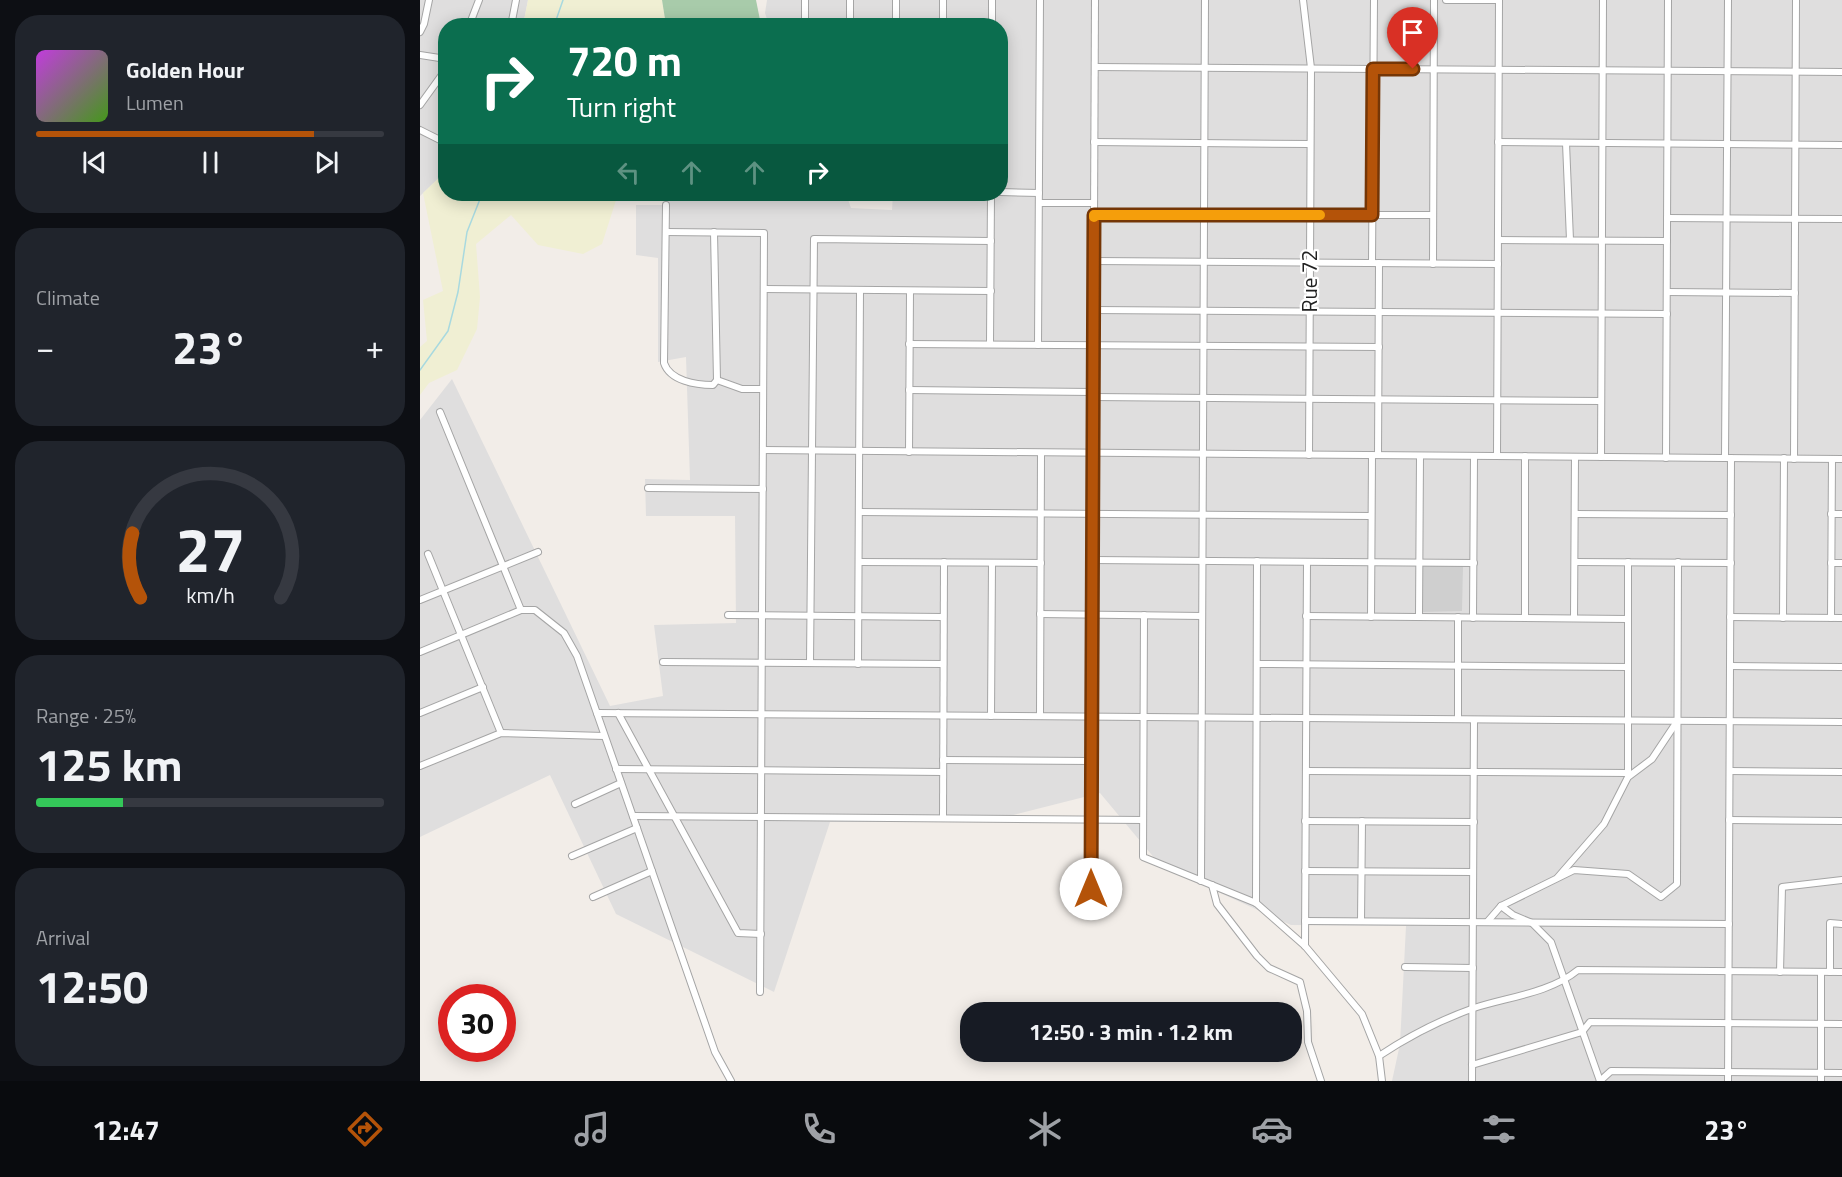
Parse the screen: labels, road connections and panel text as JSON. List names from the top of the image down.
{
  "streets": {
    "street": ["Rue 72"]
  },
  "page": {
    "turn": ["720 m", "Turn right"],
    "song": ["Golden Hour", "Lumen"],
    "tile": [
      "Climate",
      ["Range · 25%", "125 km"],
      ["Arrival", "12:50"]
    ],
    "heat": ["−", "23°", "+"],
    "limit": "30",
    "trip": "12:50 · 3 min · 1.2 km",
    "tabs": ["12:47", "23°"],
    "gauge": ["27", "km/h"]
  }
}
